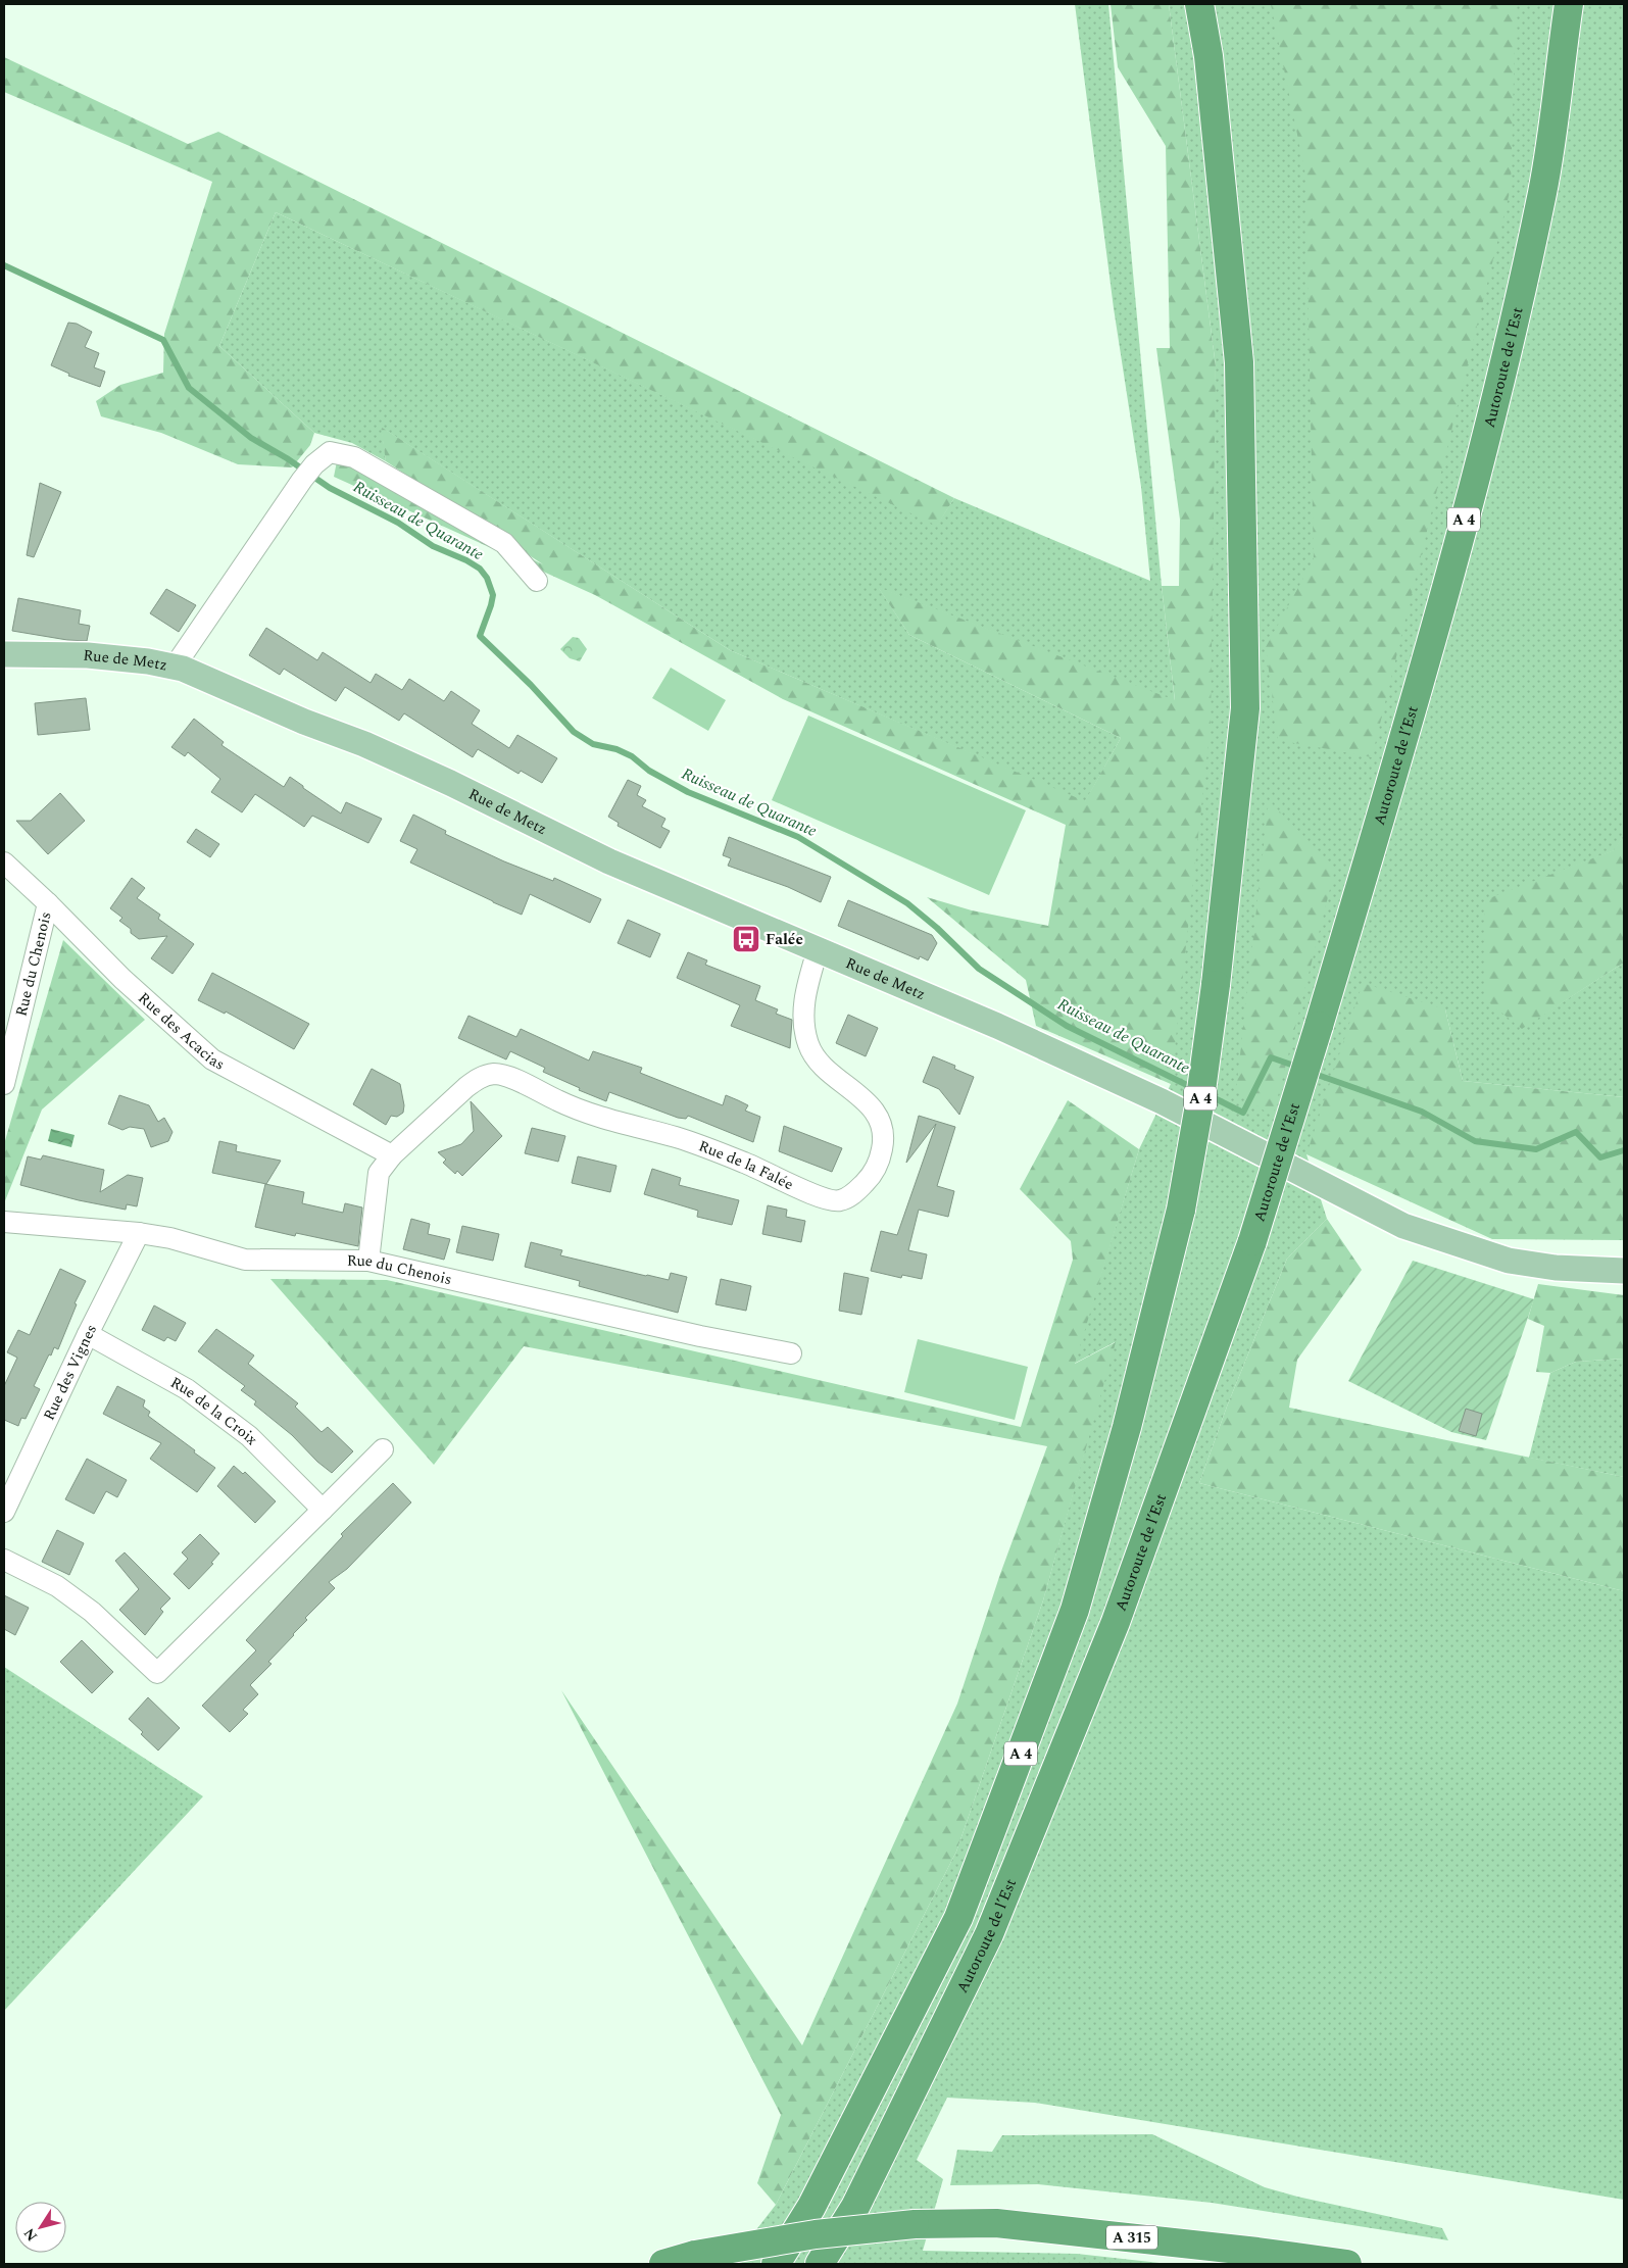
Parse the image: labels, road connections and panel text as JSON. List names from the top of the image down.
{
  "streets": {
    "highway": ["Autoroute de l’Est", "A 4", "A 315"],
    "main road": ["Rue de Metz"],
    "street": [
      "Rue du Chenois",
      "Rue des Acacias",
      "Rue de la Falée",
      "Rue des Vignes",
      "Rue de la Croix"
    ]
  },
  "crossings": [
    ["Rue de Metz", "Rue de la Falée"],
    ["Rue du Chenois", "Rue des Acacias"],
    ["Rue du Chenois", "Rue des Vignes"],
    ["Rue des Acacias", "Rue de la Falée"],
    ["Rue des Vignes", "Rue de la Croix"]
  ],
  "water": ["Ruisseau de Quarante"],
  "places": {
    "bus stop": ["Falée"]
  },
  "north": "bottom left"
}
